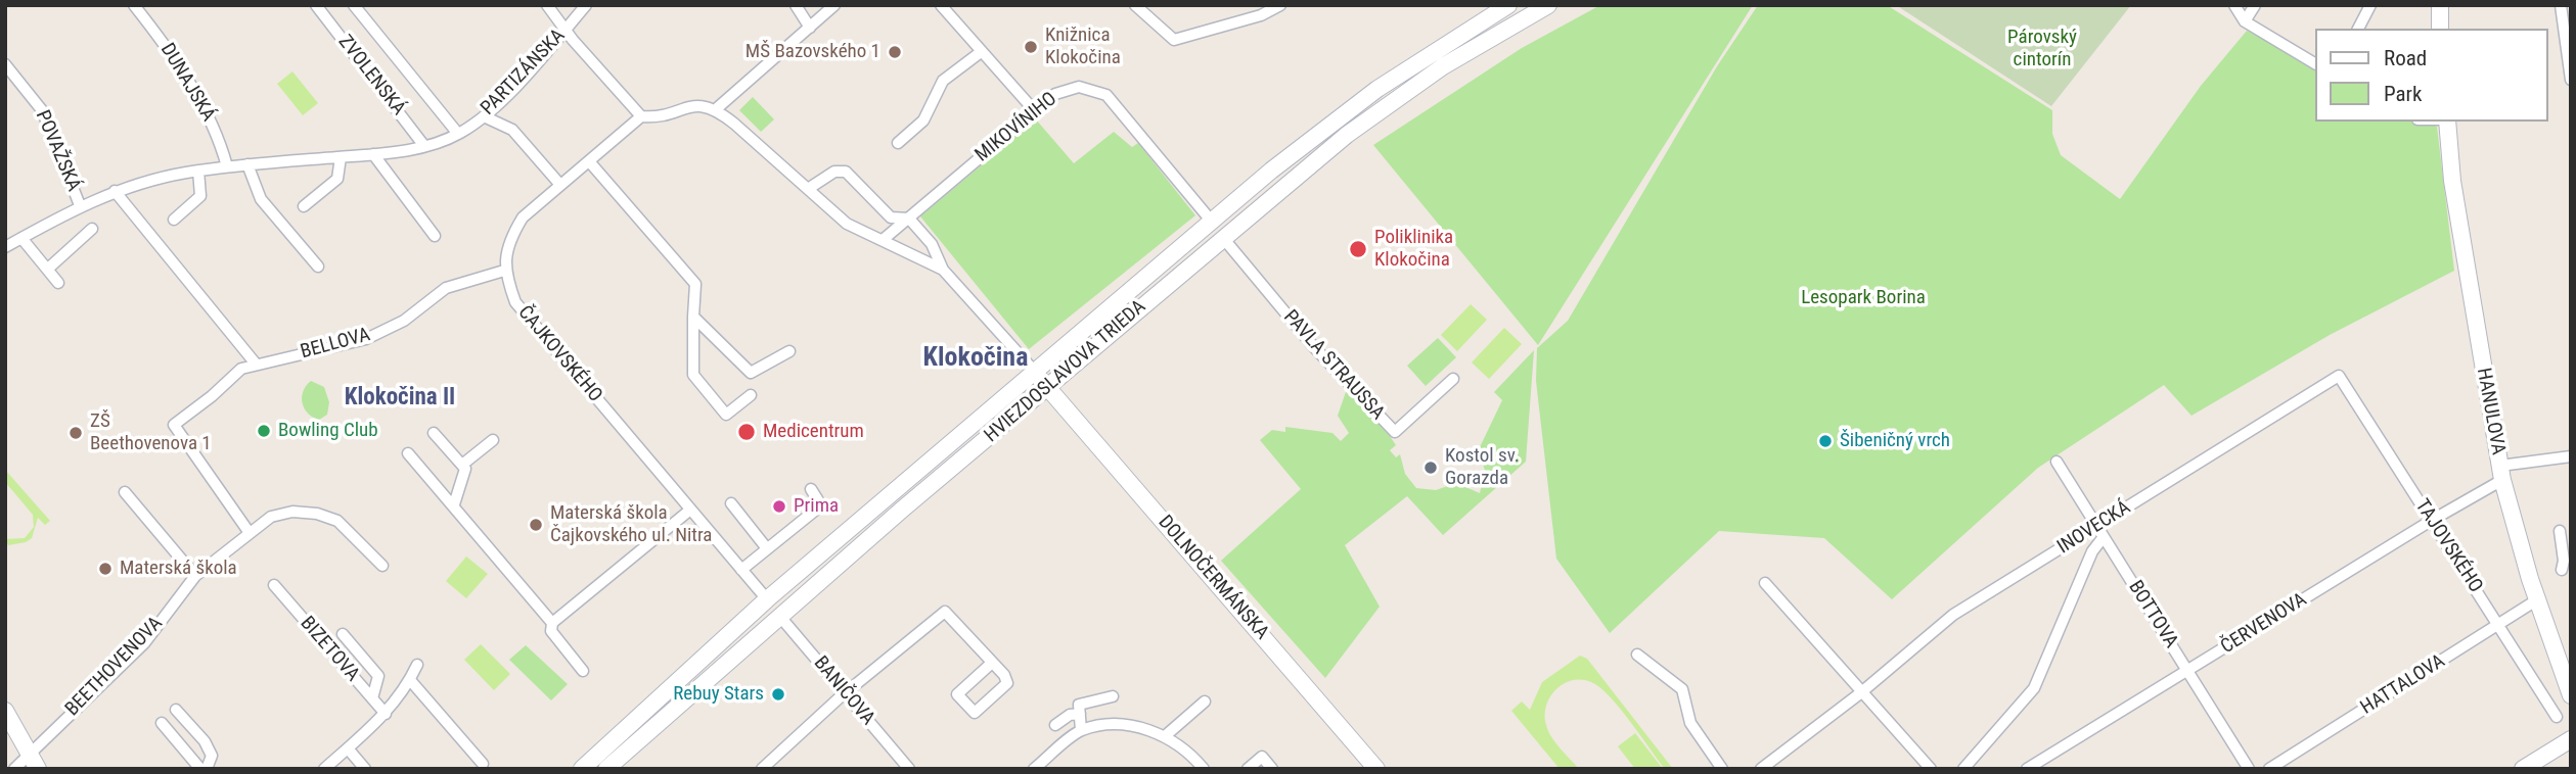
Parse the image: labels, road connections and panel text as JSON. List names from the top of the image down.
{
  "streets": {
    "street": [
      "PARTIZÁNSKA",
      "ZVOLENSKÁ",
      "DUNAJSKÁ",
      "MIKOVÍNIHO",
      "POVAŽSKÁ",
      "BELLOVA",
      "ČAJKOVSKÉHO",
      "PAVLA STRAUSSA",
      "HVIEZDOSLAVOVA TRIEDA",
      "HANULOVA",
      "INOVECKÁ",
      "TAJOVSKÉHO",
      "DOLNOČERMÁNSKA",
      "BOTTOVA",
      "ČERVENOVA",
      "BIZETOVA",
      "BEETHOVENOVA",
      "HATTALOVA",
      "BANIČOVA"
    ]
  },
  "crossings": [
    ["PARTIZÁNSKA", "ZVOLENSKÁ"],
    ["PARTIZÁNSKA", "DUNAJSKÁ"],
    ["PARTIZÁNSKA", "POVAŽSKÁ"],
    ["MIKOVÍNIHO", "HVIEZDOSLAVOVA TRIEDA"],
    ["BELLOVA", "ČAJKOVSKÉHO"],
    ["BELLOVA", "BEETHOVENOVA"],
    ["ČAJKOVSKÉHO", "HVIEZDOSLAVOVA TRIEDA"],
    ["PAVLA STRAUSSA", "HVIEZDOSLAVOVA TRIEDA"],
    ["HVIEZDOSLAVOVA TRIEDA", "DOLNOČERMÁNSKA"],
    ["HVIEZDOSLAVOVA TRIEDA", "BANIČOVA"],
    ["HANULOVA", "ČERVENOVA"],
    ["HANULOVA", "HATTALOVA"],
    ["INOVECKÁ", "TAJOVSKÉHO"],
    ["INOVECKÁ", "BOTTOVA"],
    ["TAJOVSKÉHO", "ČERVENOVA"],
    ["TAJOVSKÉHO", "HATTALOVA"],
    ["BOTTOVA", "ČERVENOVA"]
  ],
  "districts": ["Klokočina", "Klokočina II"],
  "parks": ["Párovský cintorín", "Lesopark Borina"],
  "places": [
    "Knižnica Klokočina",
    "MŠ Bazovského 1",
    "Poliklinika Klokočina",
    "Bowling Club",
    "Medicentrum",
    "ZŠ Beethovenova 1",
    "Šibeničný vrch",
    "Kostol sv. Gorazda",
    "Prima",
    "Materská škola Čajkovského ul. Nitra",
    "Materská škola",
    "Rebuy Stars"
  ],
  "legend": ["Road", "Park"]
}
